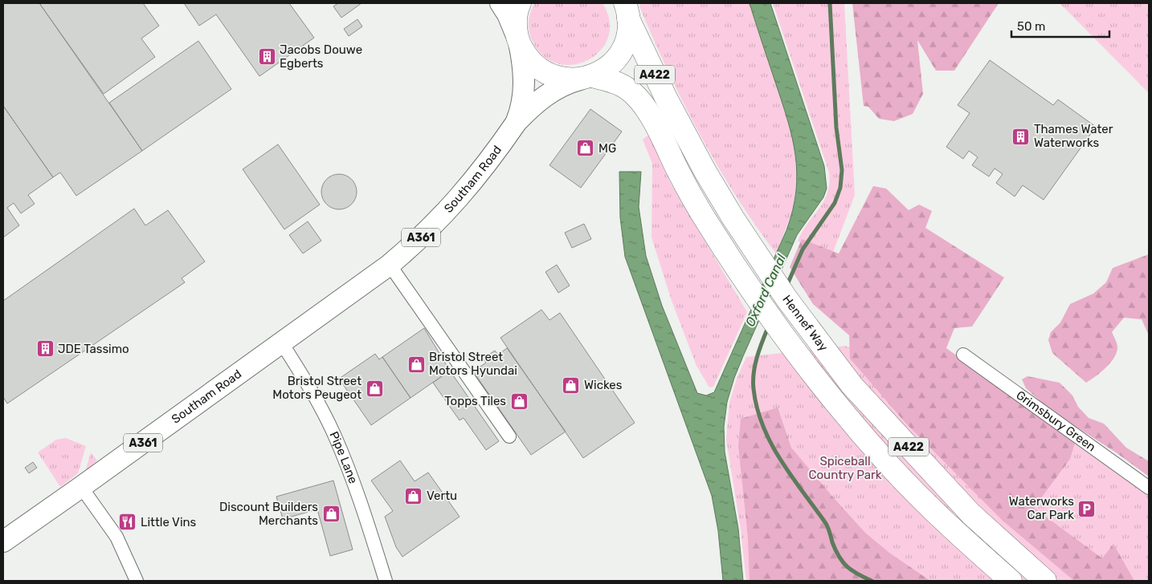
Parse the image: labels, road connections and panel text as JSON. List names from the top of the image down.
{
  "streets": {
    "highway": ["A422", "Hennef Way"],
    "main road": ["Southam Road", "A361"],
    "street": ["Grimsbury Green", "Pipe Lane"]
  },
  "crossings": [
    ["Southam Road", "Hennef Way"],
    ["Southam Road", "Pipe Lane"]
  ],
  "water": ["Oxford Canal"],
  "parks": ["Spiceball Country Park"],
  "places": {
    "building": ["Jacobs Douwe Egberts", "Thames Water Waterworks", "JDE Tassimo"],
    "shop": [
      "MG",
      "Bristol Street Motors Hyundai",
      "Wickes",
      "Bristol Street Motors Peugeot",
      "Topps Tiles",
      "Vertu",
      "Discount Builders Merchants"
    ],
    "parking": ["Waterworks Car Park"],
    "restaurant": ["Little Vins"]
  },
  "scale_bar": "50 m"
}
